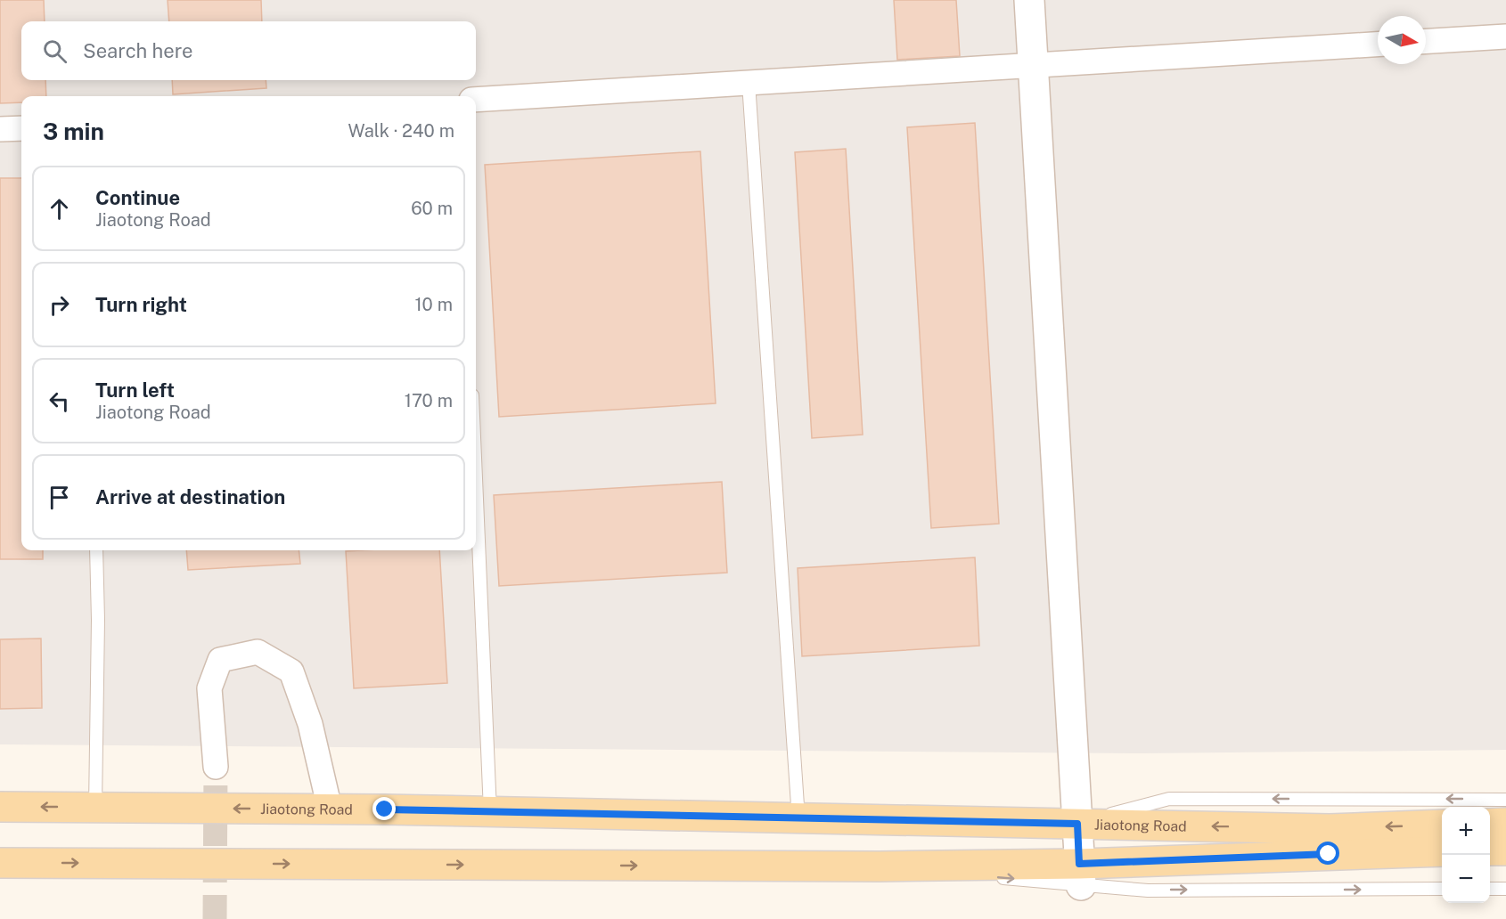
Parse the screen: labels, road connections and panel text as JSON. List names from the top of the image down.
{
  "streets": {
    "main road": ["Jiaotong Road"]
  },
  "north": "right",
  "page": {
    "search": "Search here",
    "heading": ["3 min", "Walk · 240 m"],
    "list": [
      ["Continue", "Jiaotong Road", "60 m"],
      ["Turn right", "10 m"],
      ["Turn left", "Jiaotong Road", "170 m"],
      "Arrive at destination"
    ],
    "map_buttons": ["+", "−"]
  }
}
